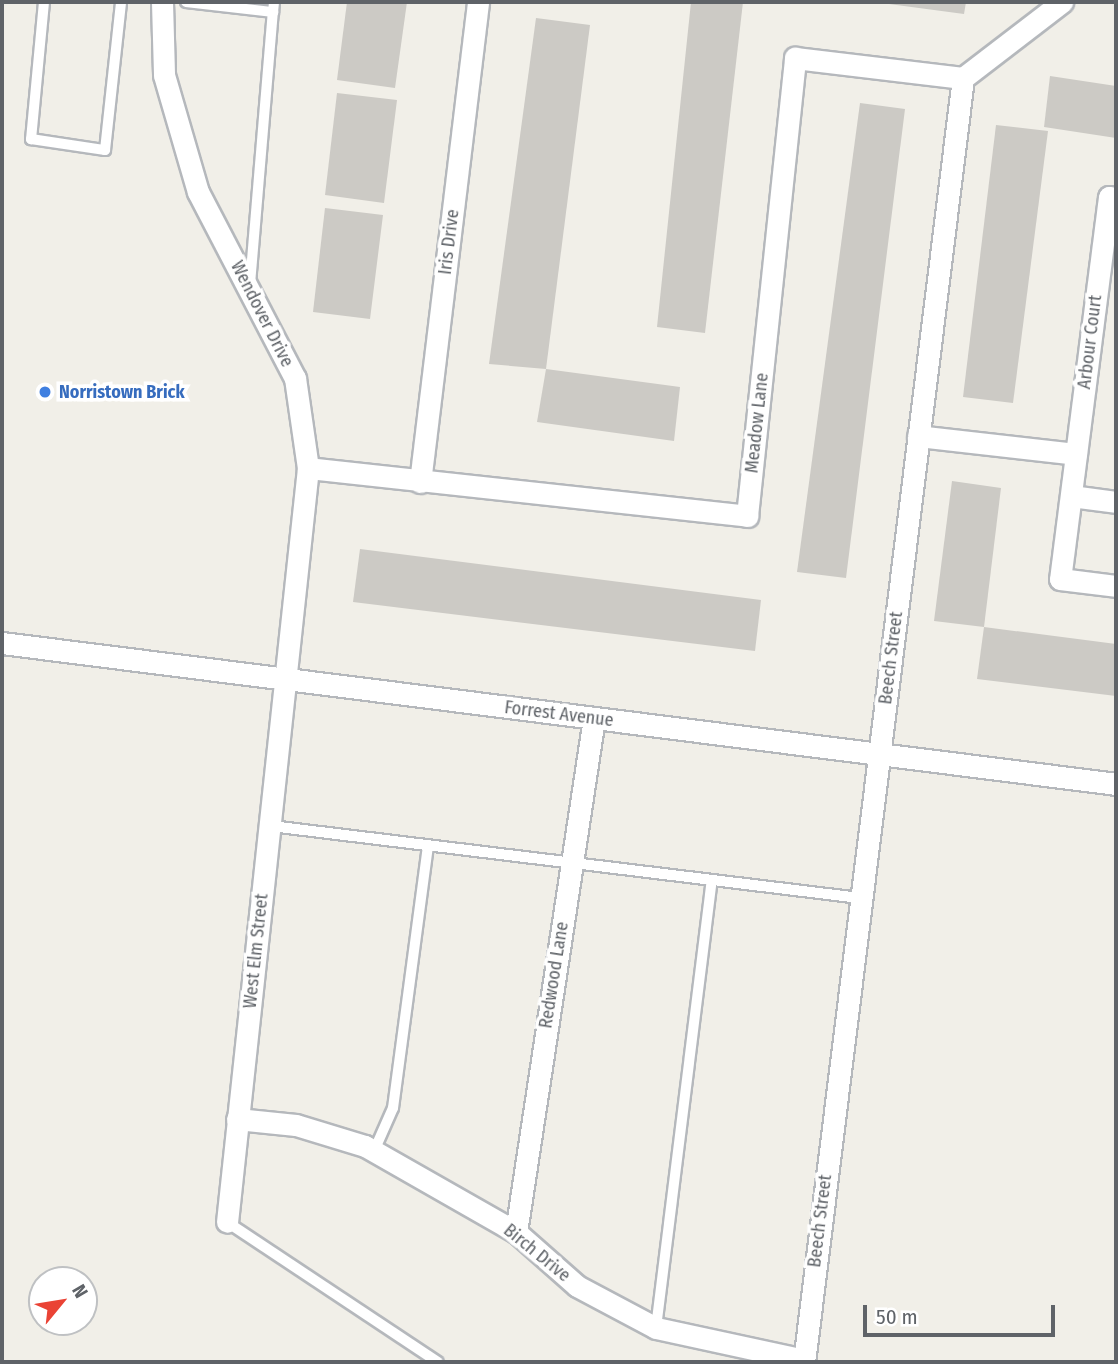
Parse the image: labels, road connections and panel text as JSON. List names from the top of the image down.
{
  "streets": {
    "street": [
      "Iris Drive",
      "Wendover Drive",
      "Arbour Court",
      "Meadow Lane",
      "Beech Street",
      "Forrest Avenue",
      "West Elm Street",
      "Redwood Lane",
      "Birch Drive"
    ]
  },
  "crossings": [
    ["Iris Drive", "Meadow Lane"],
    ["Wendover Drive", "Meadow Lane"],
    ["Wendover Drive", "Forrest Avenue"],
    ["Wendover Drive", "West Elm Street"],
    ["Meadow Lane", "Beech Street"],
    ["Beech Street", "Forrest Avenue"],
    ["Beech Street", "Birch Drive"],
    ["Forrest Avenue", "West Elm Street"],
    ["Forrest Avenue", "Redwood Lane"],
    ["West Elm Street", "Birch Drive"],
    ["Redwood Lane", "Birch Drive"]
  ],
  "places": ["Norristown Brick"],
  "scale_bar": "50 m",
  "north": "top right"
}
